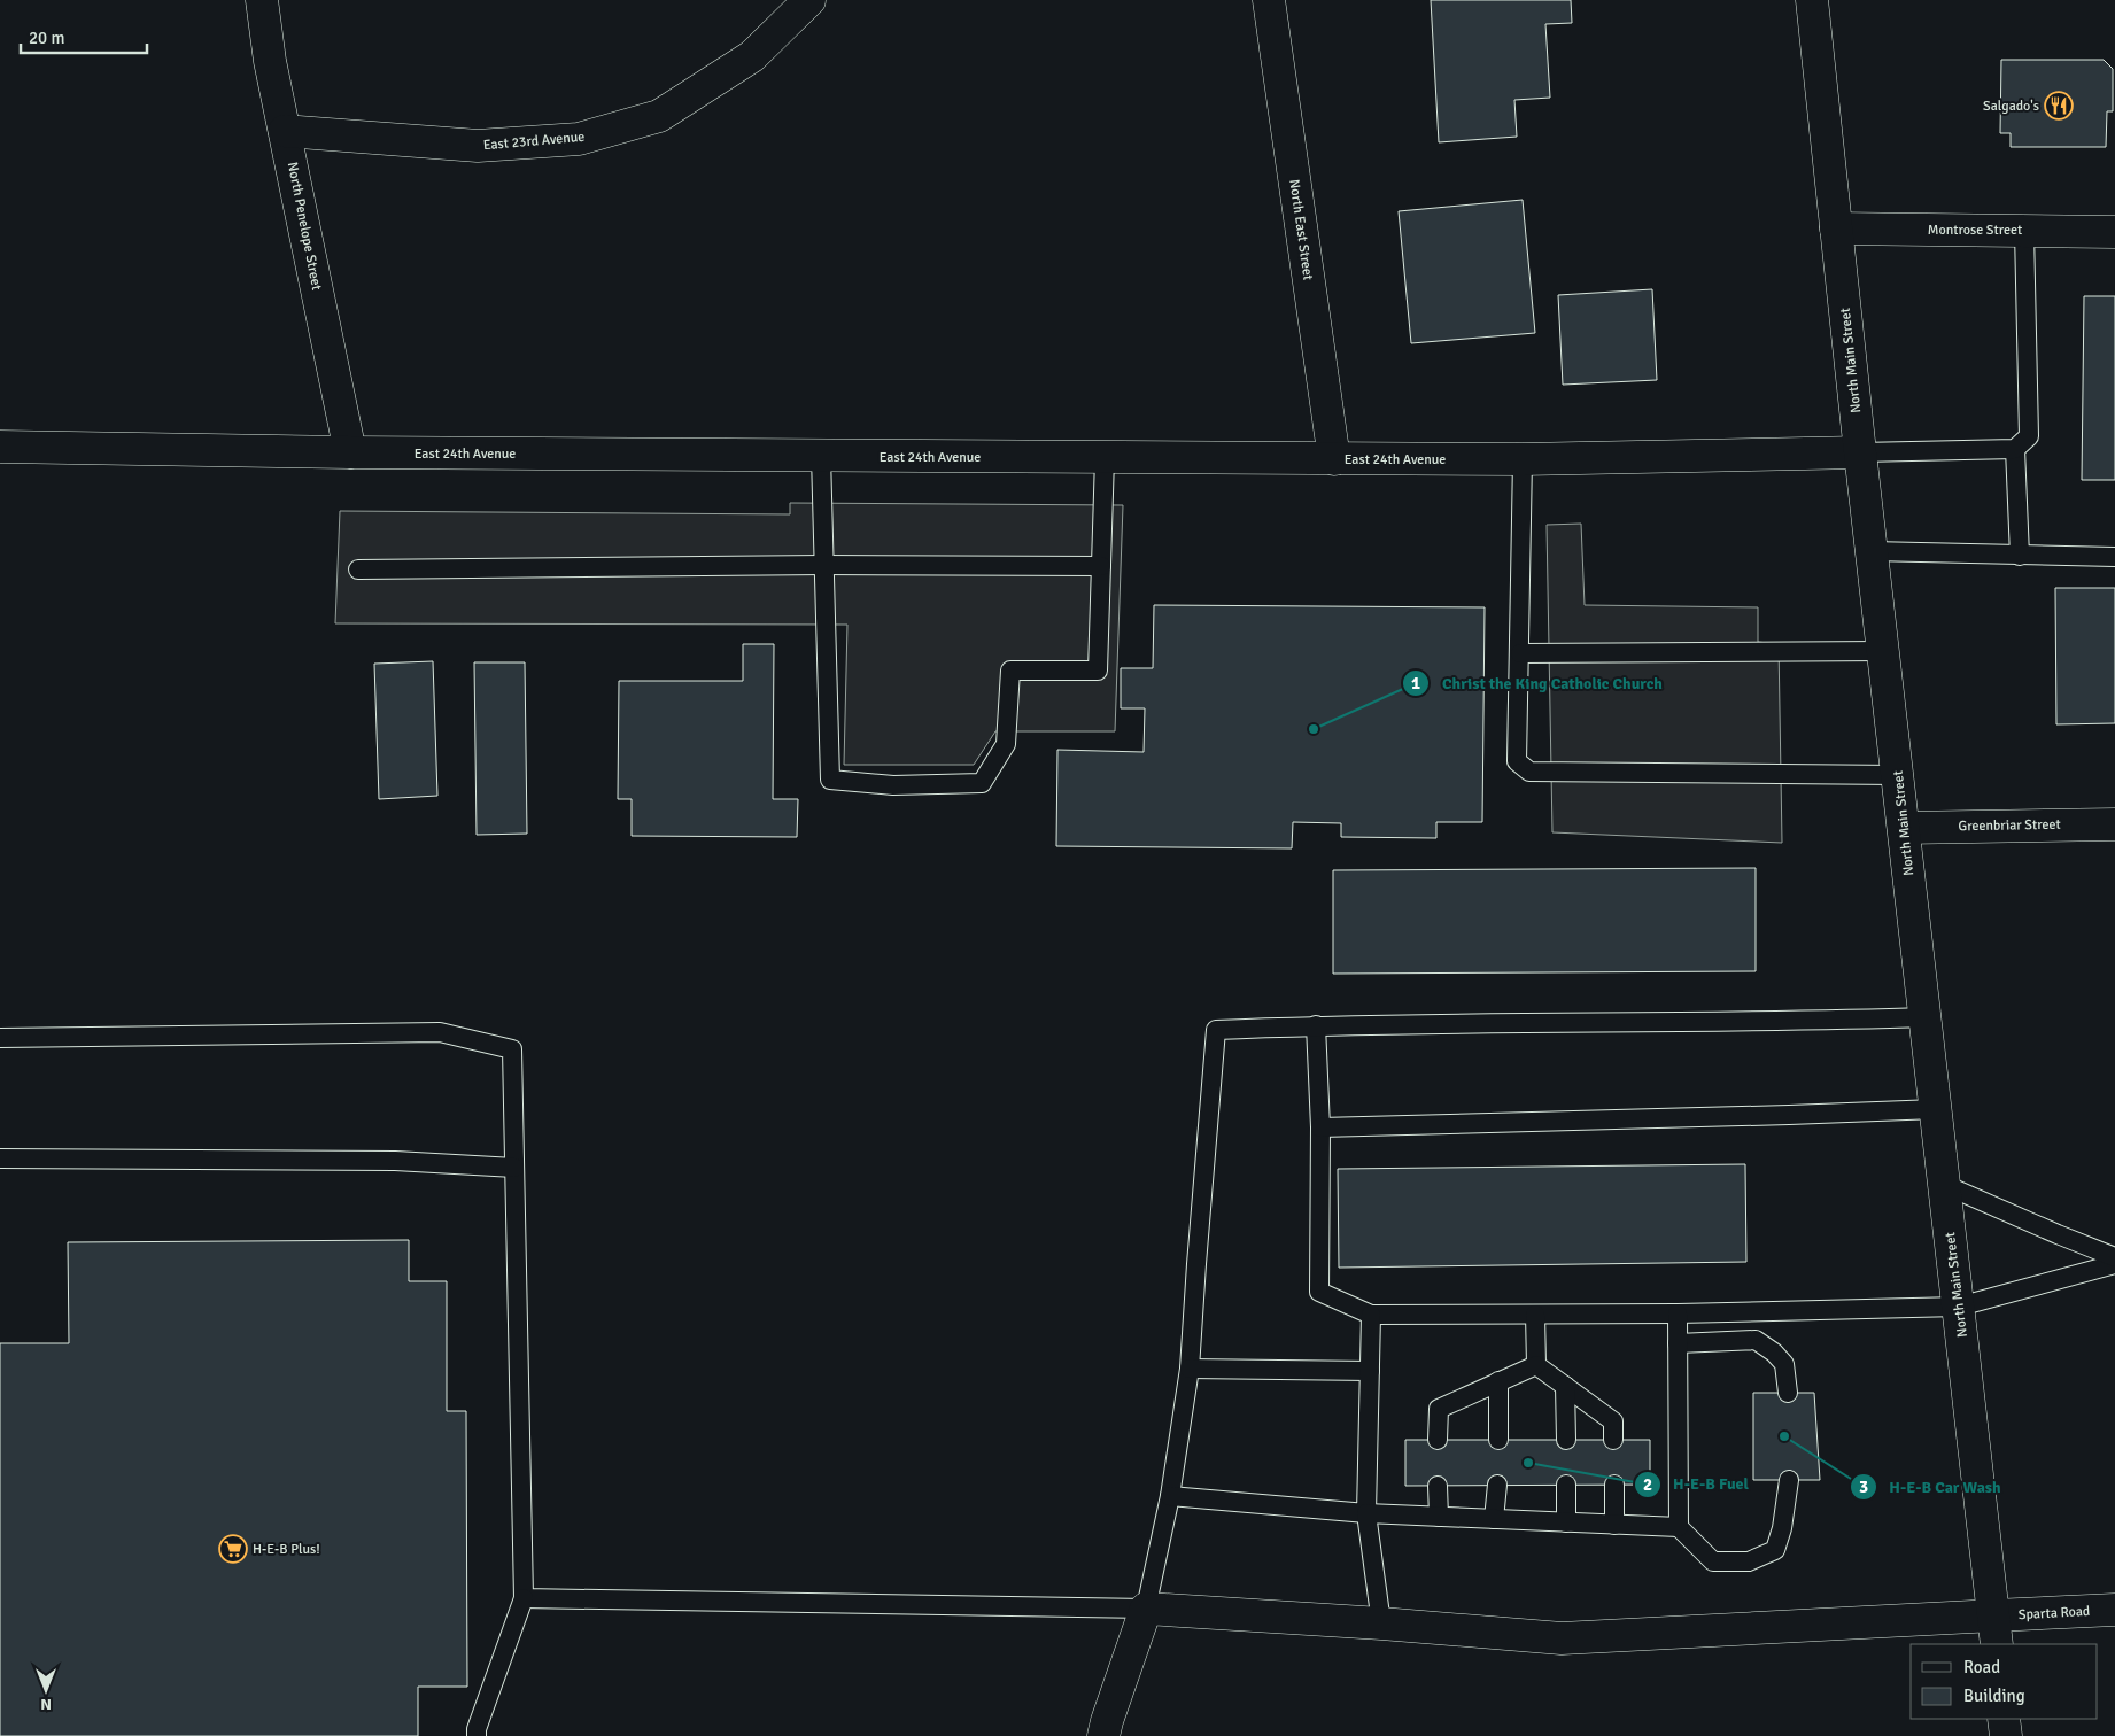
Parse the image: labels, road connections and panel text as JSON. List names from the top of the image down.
{
  "streets": {
    "street": [
      "East 23rd Avenue",
      "North Penelope Street",
      "North East Street",
      "Montrose Street",
      "North Main Street",
      "East 24th Avenue",
      "Greenbriar Street",
      "Sparta Road"
    ]
  },
  "crossings": [
    ["East 23rd Avenue", "North Penelope Street"],
    ["North Penelope Street", "East 24th Avenue"],
    ["North East Street", "East 24th Avenue"],
    ["Montrose Street", "North Main Street"],
    ["North Main Street", "East 24th Avenue"],
    ["North Main Street", "Greenbriar Street"],
    ["North Main Street", "Sparta Road"]
  ],
  "places": {
    "restaurant": ["Salgado's"],
    "other": ["Christ the King Catholic Church", "H-E-B Car Wash", "H-E-B Fuel"],
    "supermarket": ["H-E-B Plus!"]
  },
  "legend": ["Road", "Building"],
  "scale_bar": "20 m",
  "north": "bottom"
}
